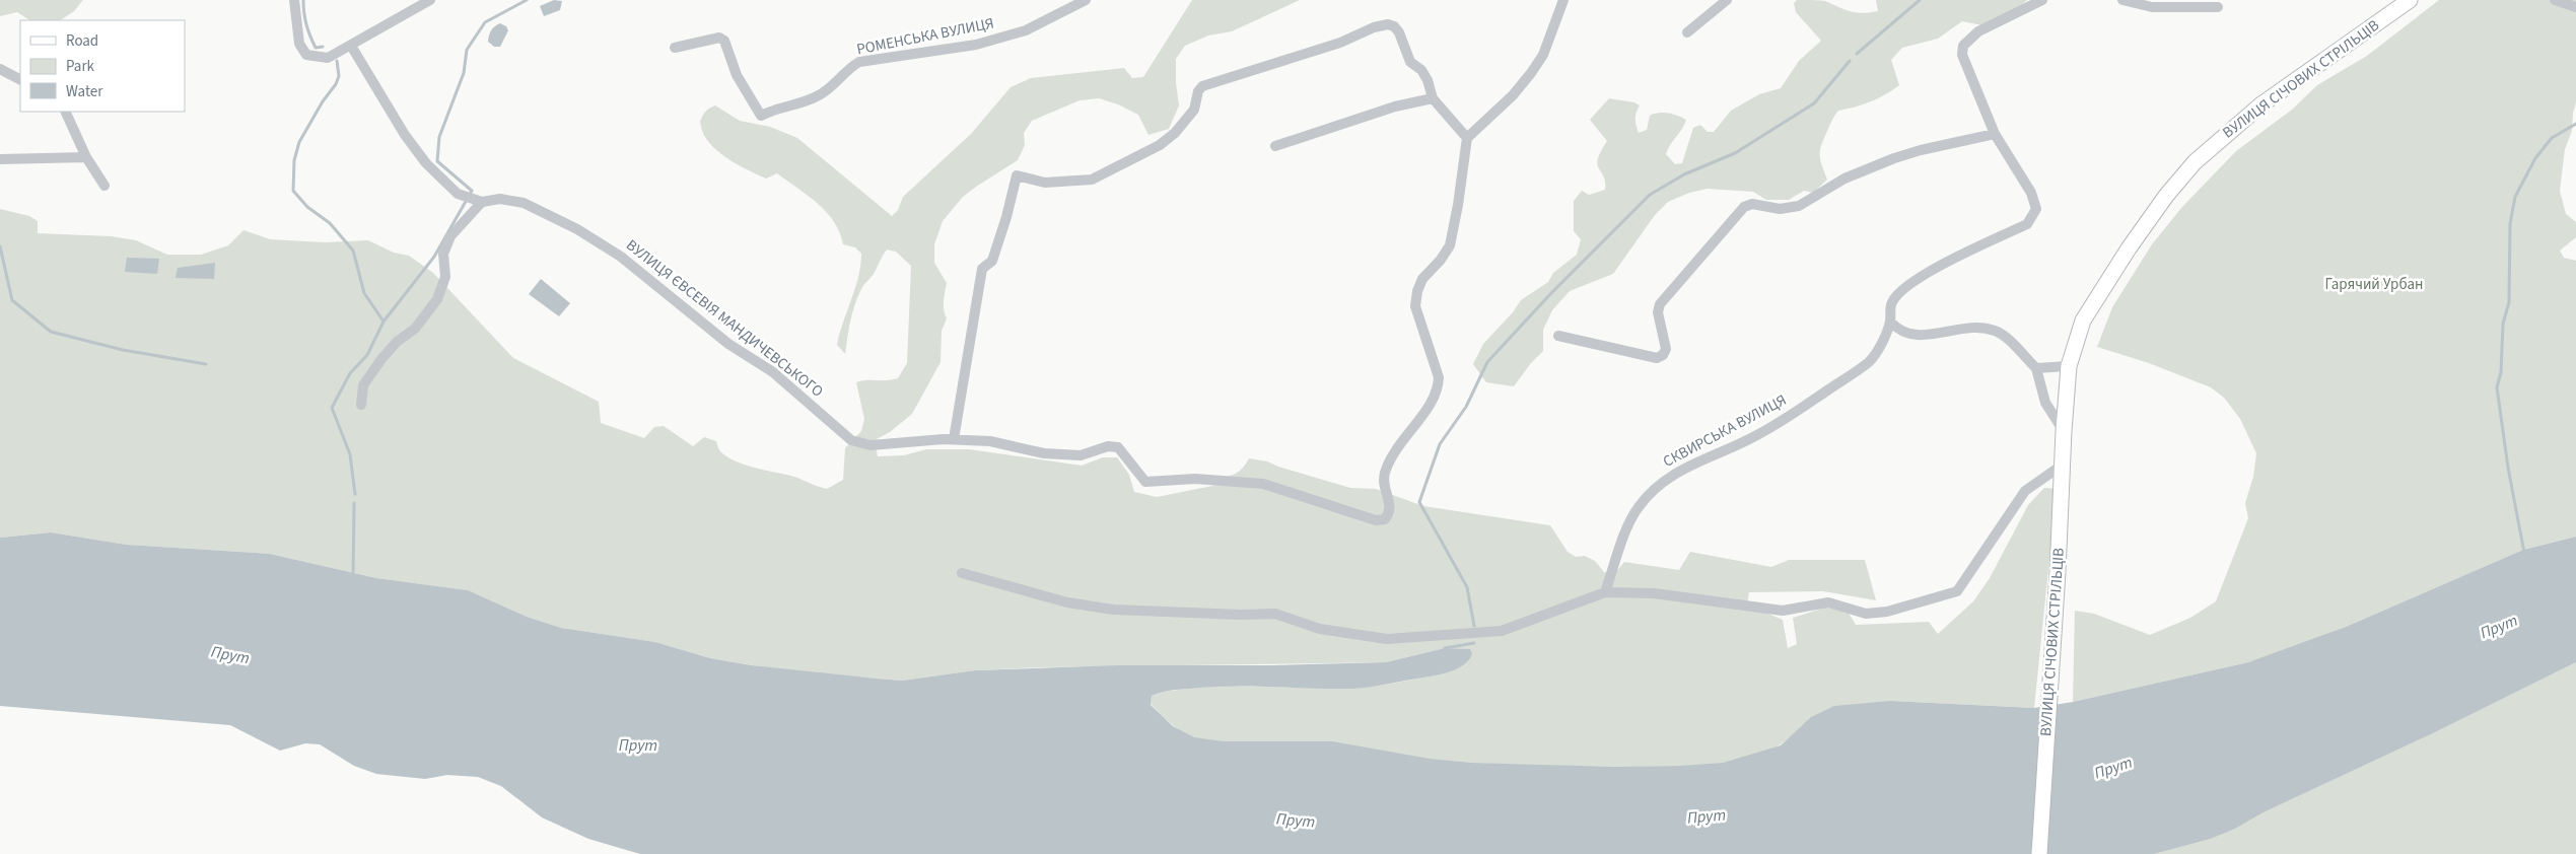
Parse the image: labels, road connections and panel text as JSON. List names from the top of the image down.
{
  "streets": {
    "main road": ["ВУЛИЦЯ СІЧОВИХ СТРІЛЬЦІВ"],
    "street": ["РОМЕНСЬКА ВУЛИЦЯ", "ВУЛИЦЯ ЄВСЕВІЯ МАНДИЧЕВСЬКОГО", "СКВИРСЬКА ВУЛИЦЯ"]
  },
  "water": ["Прут"],
  "parks": ["Гарячий Урбан"],
  "legend": ["Road", "Park", "Water"]
}
